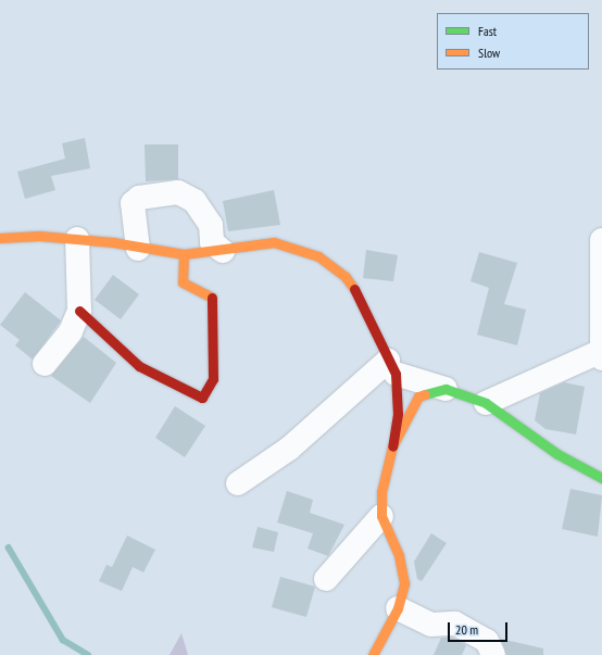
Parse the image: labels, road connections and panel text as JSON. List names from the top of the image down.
{
  "legend": ["Fast", "Slow"],
  "scale_bar": "20 m"
}
